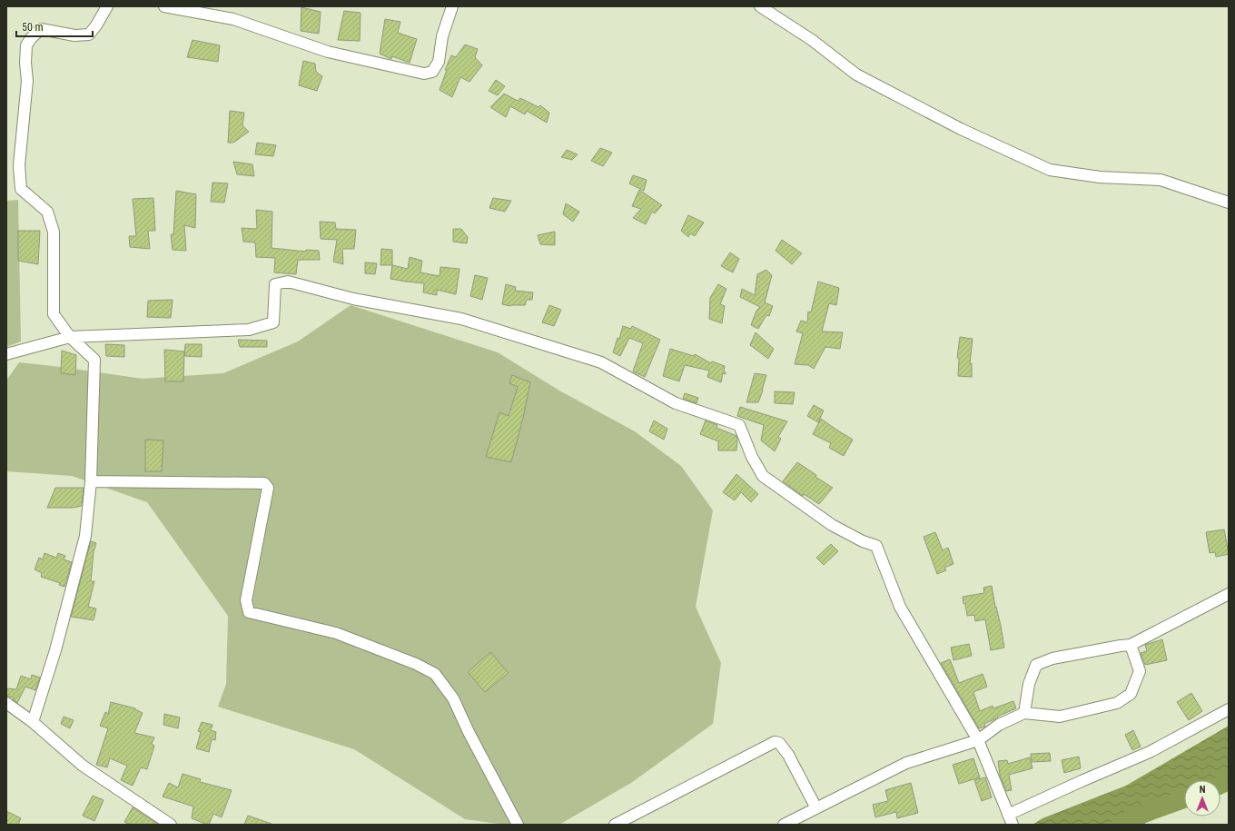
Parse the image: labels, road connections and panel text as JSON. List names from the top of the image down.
{
  "scale_bar": "50 m",
  "north": "top"
}
